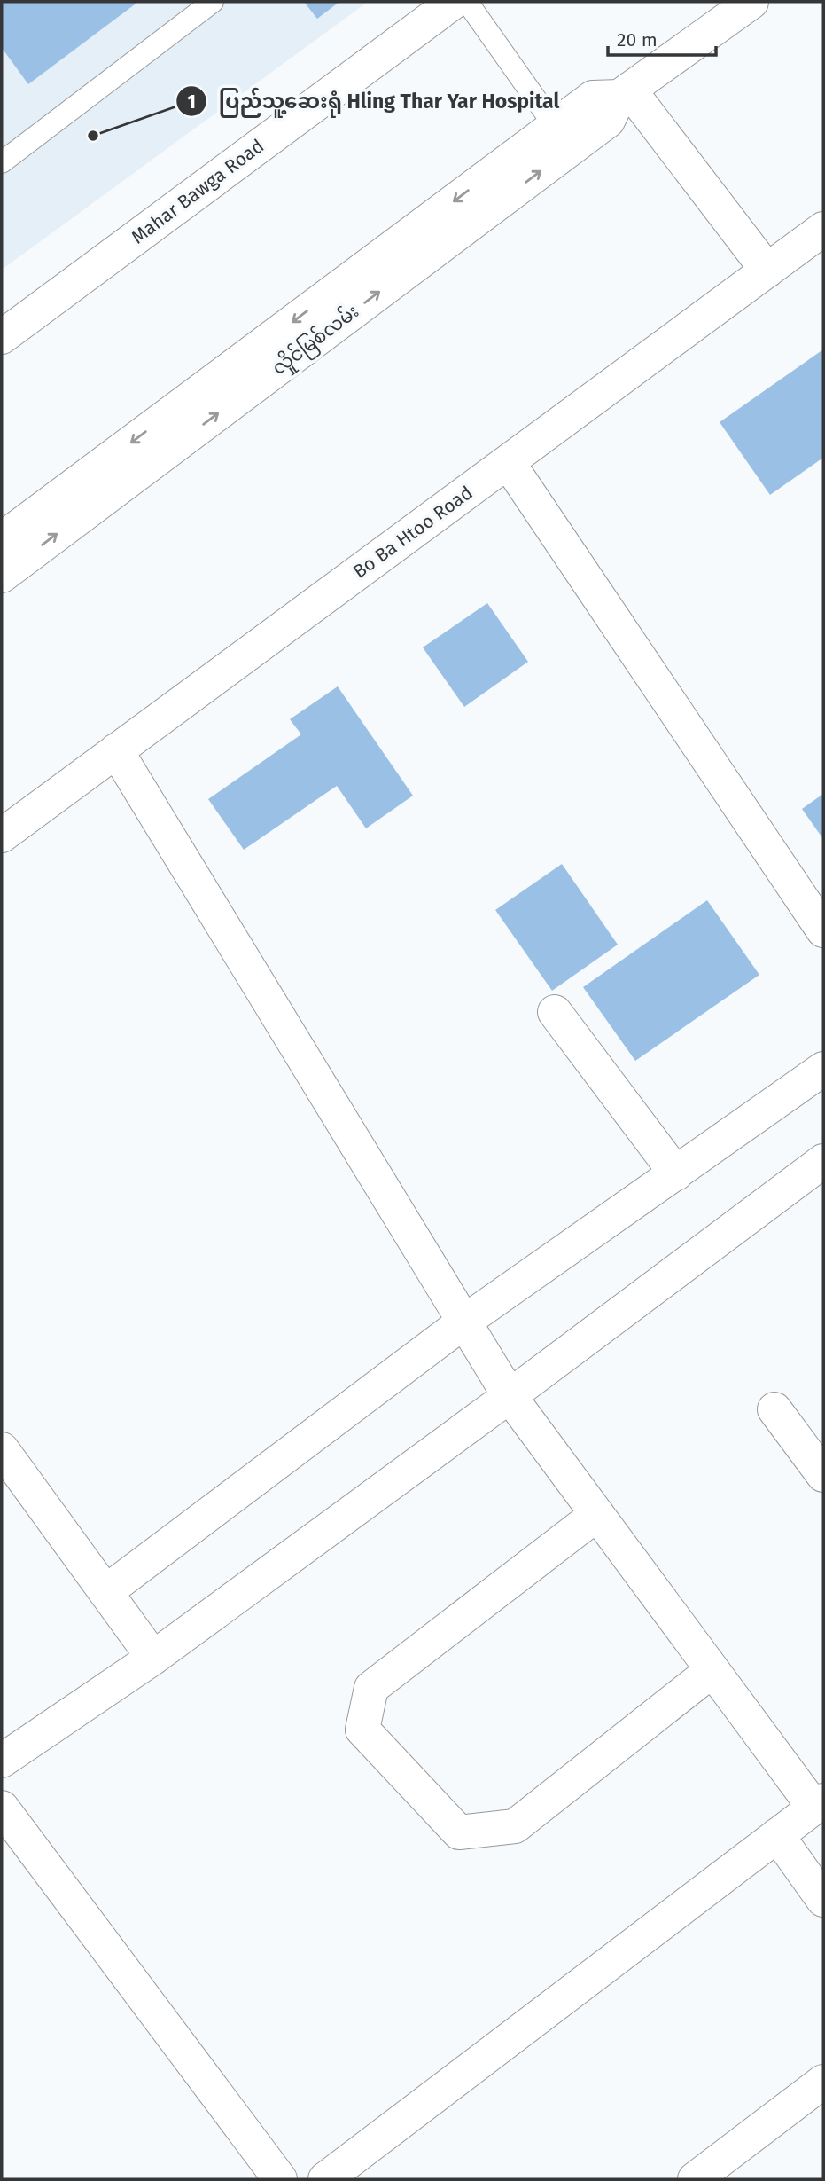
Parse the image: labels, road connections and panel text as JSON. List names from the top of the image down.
{
  "streets": {
    "street": ["Mahar Bawga Road", "လှိုင်မြစ်လမ်း", "Bo Ba Htoo Road"]
  },
  "places": ["ပြည်သူ့ဆေးရုံ Hling Thar Yar Hospital"],
  "scale_bar": "20 m"
}
